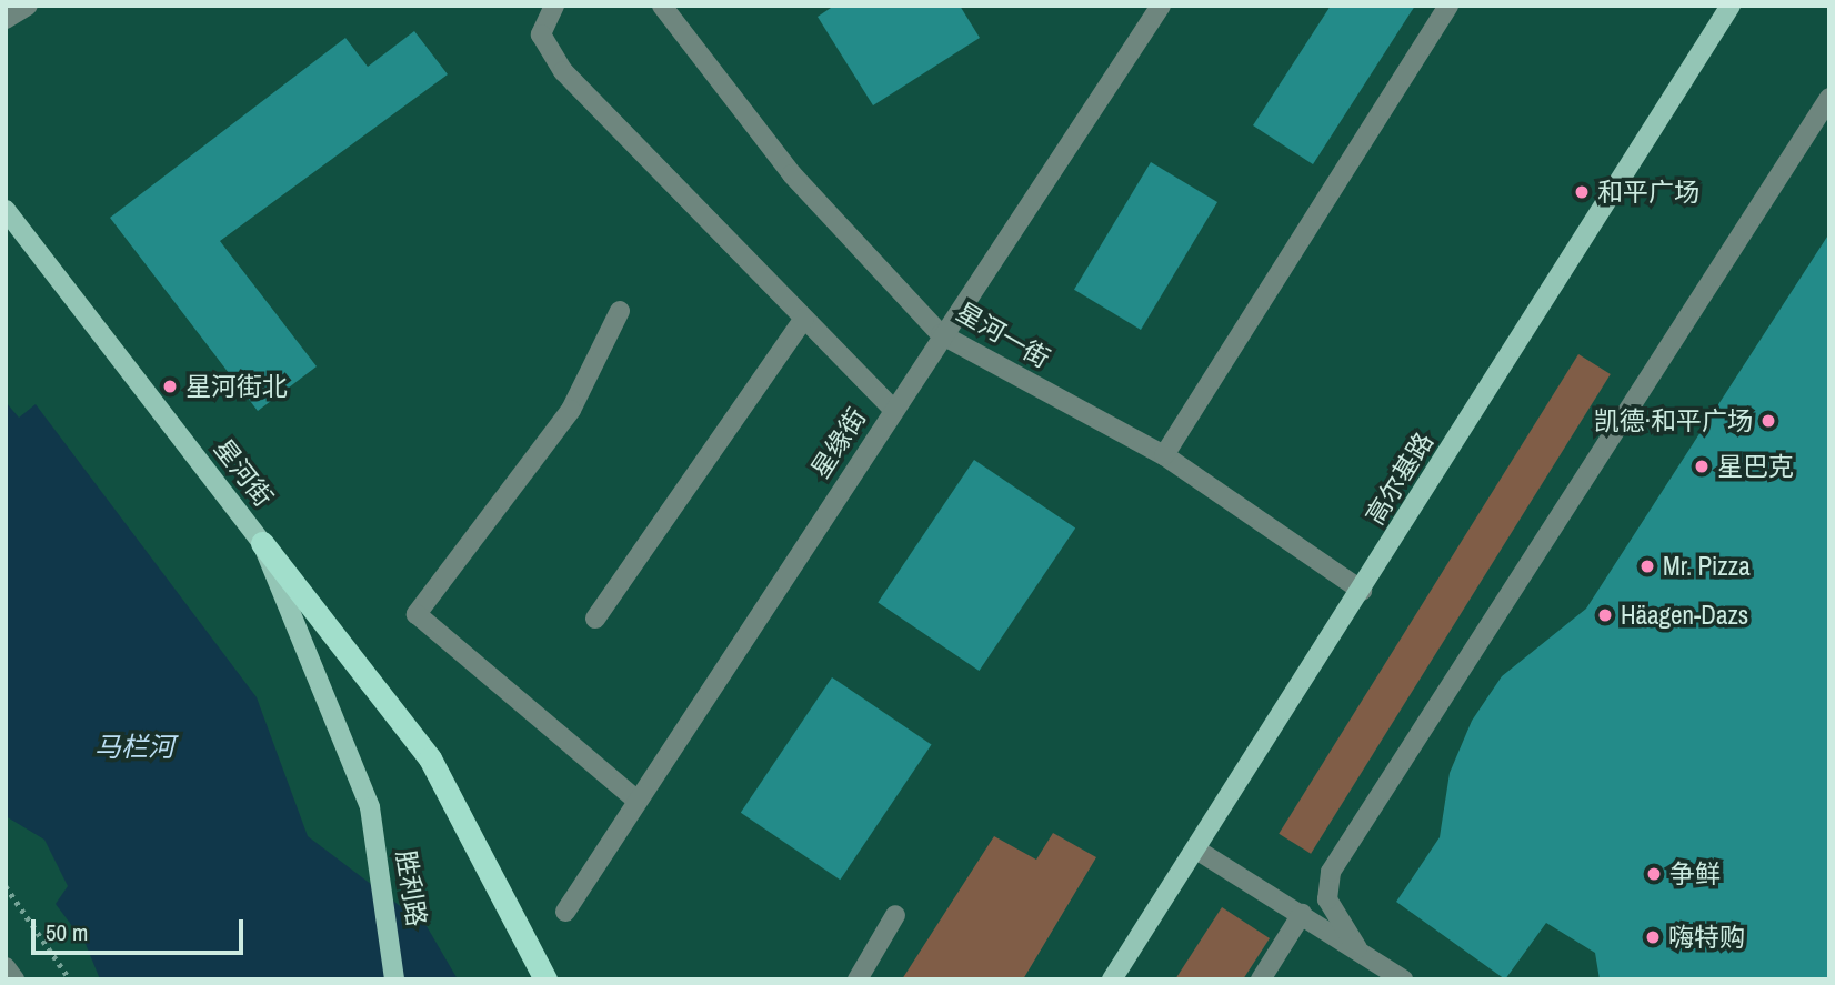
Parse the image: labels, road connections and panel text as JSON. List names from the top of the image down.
{
  "streets": {
    "main road": ["星河街", "高尔基路", "胜利路"],
    "street": ["星河一街", "星缘街"]
  },
  "crossings": [
    ["星河一街", "星缘街"],
    ["星河一街", "高尔基路"],
    ["星河街", "胜利路"]
  ],
  "water": ["马栏河"],
  "places": [
    "和平广场",
    "星河街北",
    "凯德·和平广场",
    "星巴克",
    "Mr. Pizza",
    "Häagen-Dazs",
    "争鲜",
    "嗨特购"
  ],
  "scale_bar": "50 m"
}
